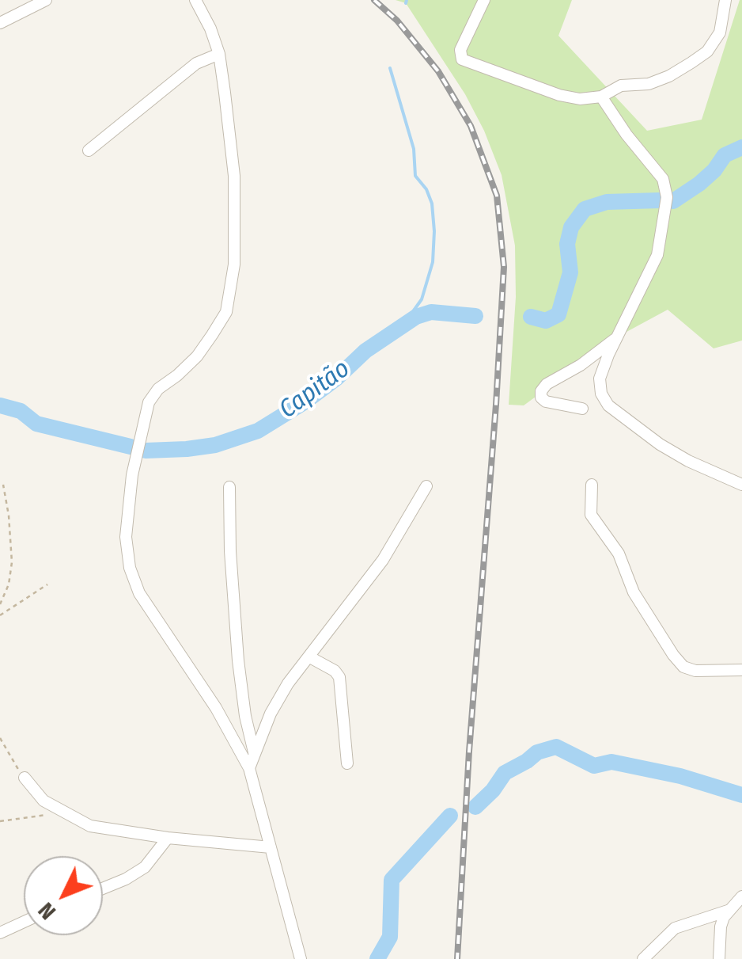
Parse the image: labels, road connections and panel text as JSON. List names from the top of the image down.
{
  "water": ["Capitão"],
  "north": "bottom left"
}
